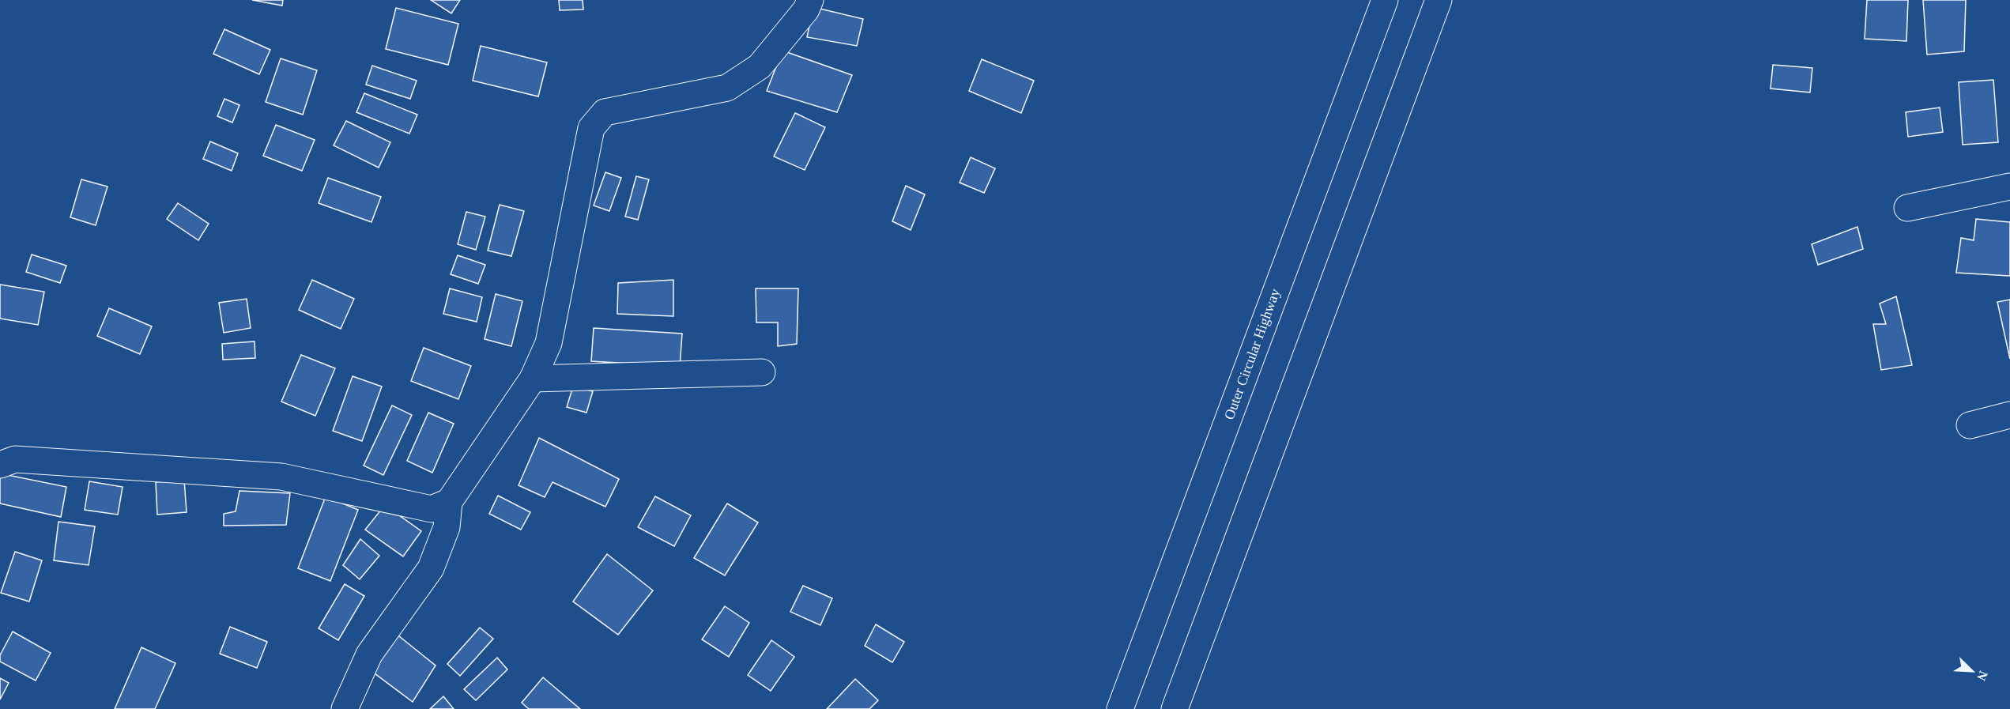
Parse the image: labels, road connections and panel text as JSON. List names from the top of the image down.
{
  "streets": {
    "main road": ["Outer Circular Highway"]
  },
  "north": "bottom right"
}
